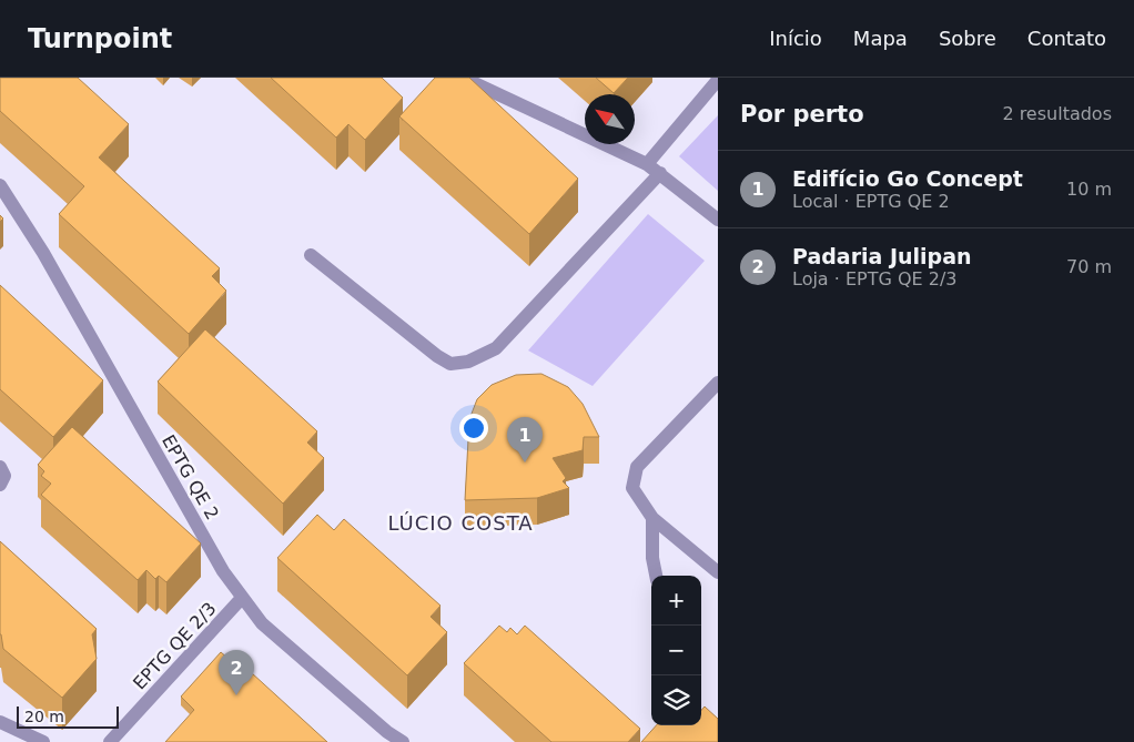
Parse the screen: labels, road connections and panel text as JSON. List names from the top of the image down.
{
  "streets": {
    "street": ["EPTG QE 2", "EPTG QE 2/3"]
  },
  "crossings": [
    ["EPTG QE 2", "EPTG QE 2/3"]
  ],
  "districts": ["LÚCIO COSTA"],
  "scale_bar": "20 m",
  "north": "top left",
  "page": {
    "header": "Turnpoint",
    "nav": [
      "Início",
      "Mapa",
      "Sobre",
      "Contato"
    ],
    "heading": ["Por perto", "2 resultados"],
    "list": [
      {
        "mark": "1",
        "name": "Edifício Go Concept",
        "note": "Local · EPTG QE 2",
        "value": "10 m"
      },
      {
        "mark": "2",
        "name": "Padaria Julipan",
        "note": "Loja · EPTG QE 2/3",
        "value": "70 m"
      }
    ],
    "pins": ["1", "2"],
    "map_buttons": ["+", "−"],
    "scale": "20 m"
  }
}
